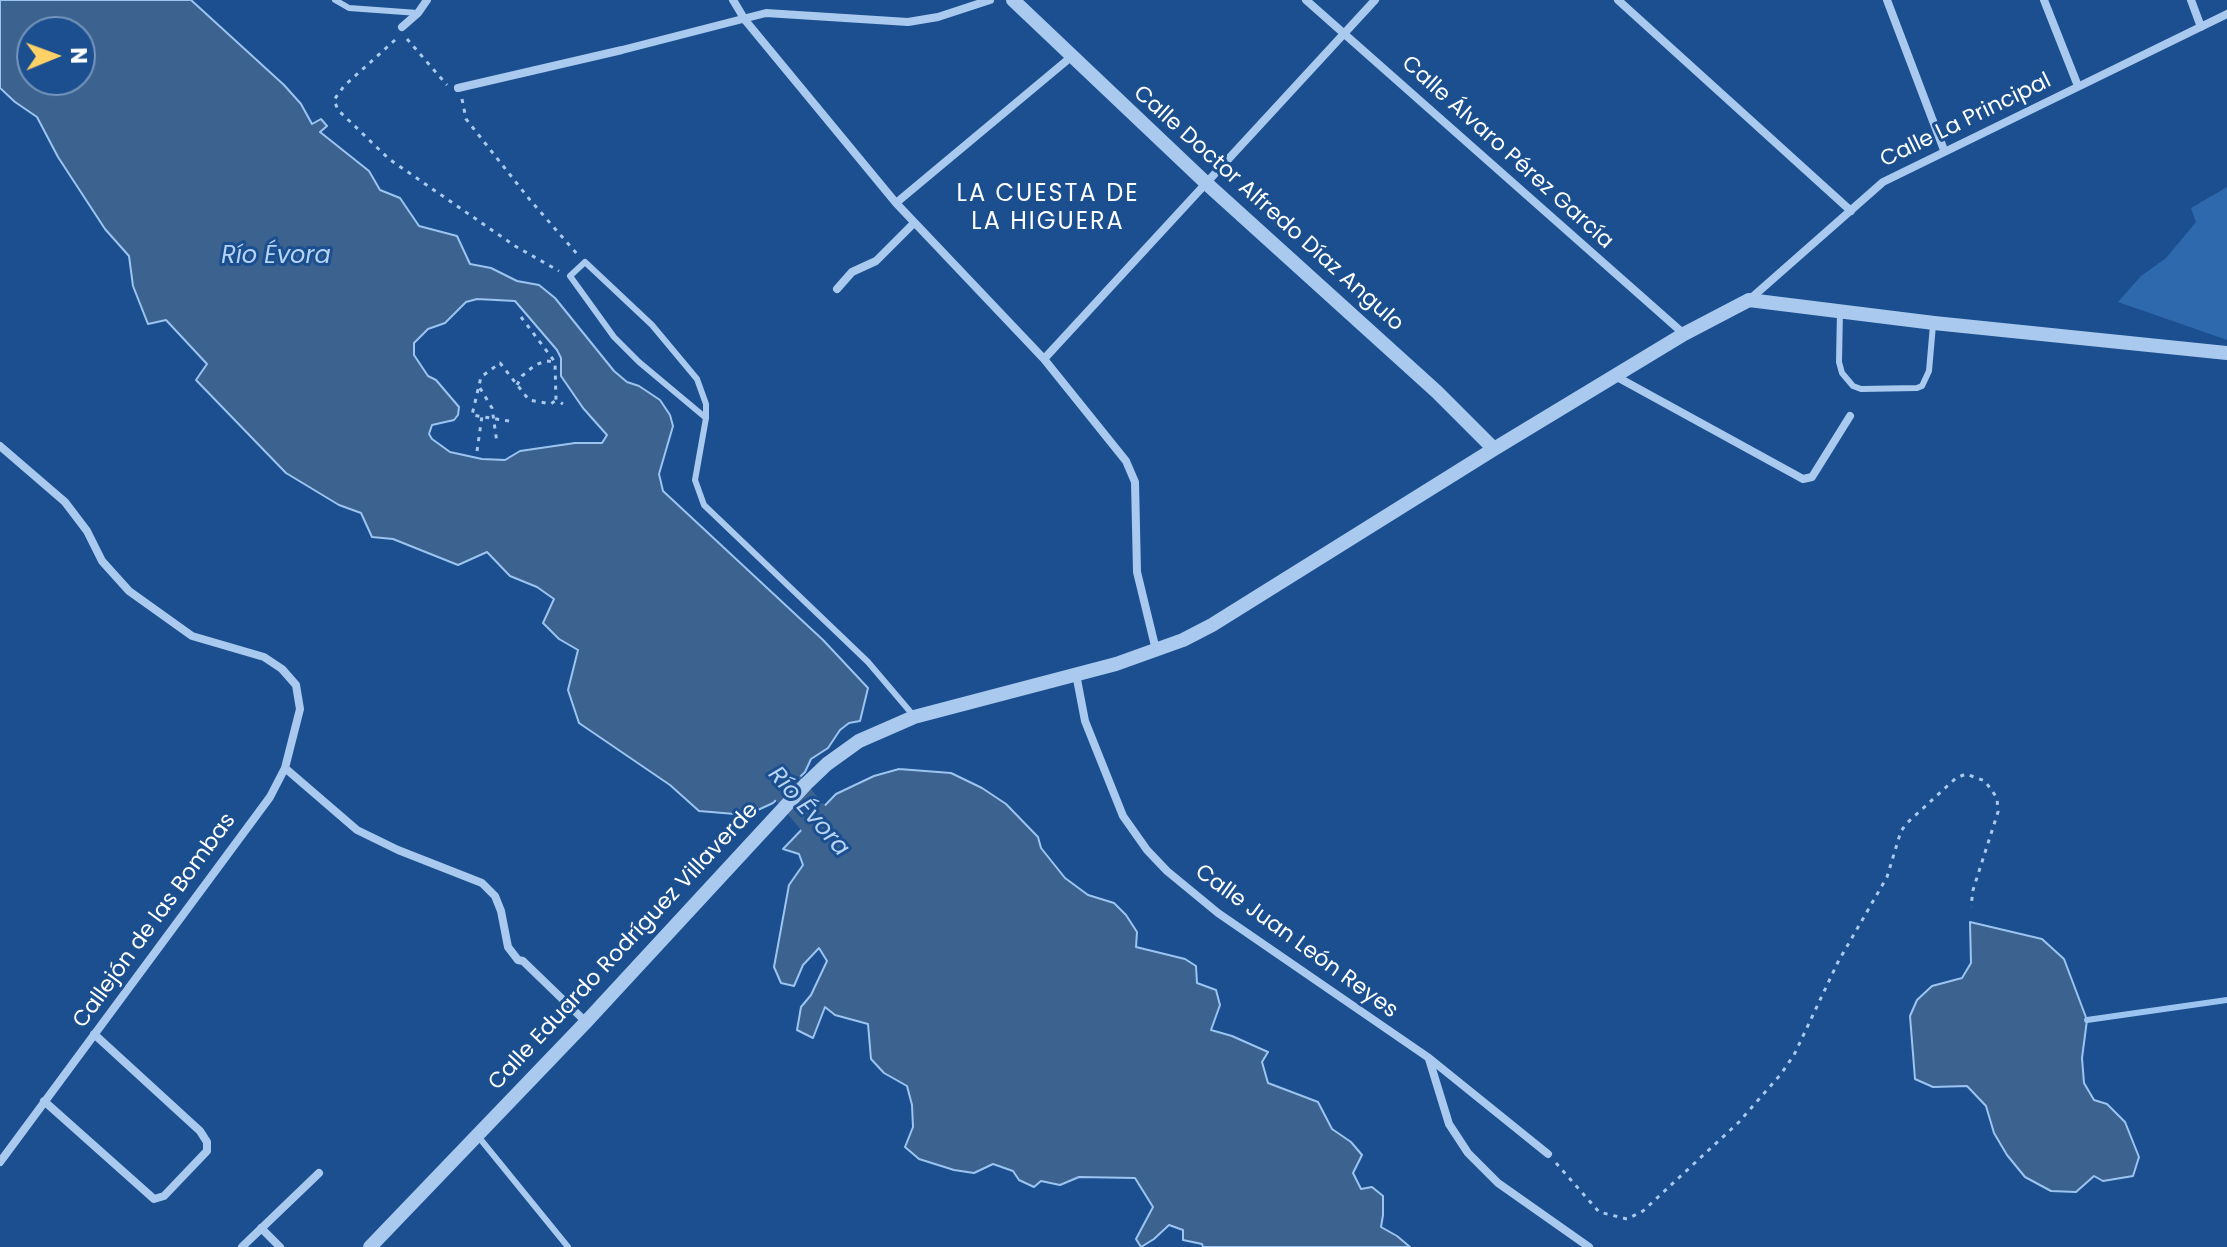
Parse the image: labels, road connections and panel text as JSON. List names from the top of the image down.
{
  "streets": {
    "street": [
      "Calle La Principal",
      "Calle Álvaro Pérez García",
      "Calle Doctor Alfredo Díaz Angulo",
      "Callejón de las Bombas",
      "Calle Juan León Reyes",
      "Calle Eduardo Rodríguez Villaverde"
    ]
  },
  "crossings": [
    ["Calle La Principal", "Calle Eduardo Rodríguez Villaverde"],
    ["Calle Álvaro Pérez García", "Calle Eduardo Rodríguez Villaverde"],
    ["Calle Doctor Alfredo Díaz Angulo", "Calle Eduardo Rodríguez Villaverde"],
    ["Calle Juan León Reyes", "Calle Eduardo Rodríguez Villaverde"]
  ],
  "districts": ["LA CUESTA DE LA HIGUERA"],
  "water": ["Río Évora"],
  "north": "right"
}
